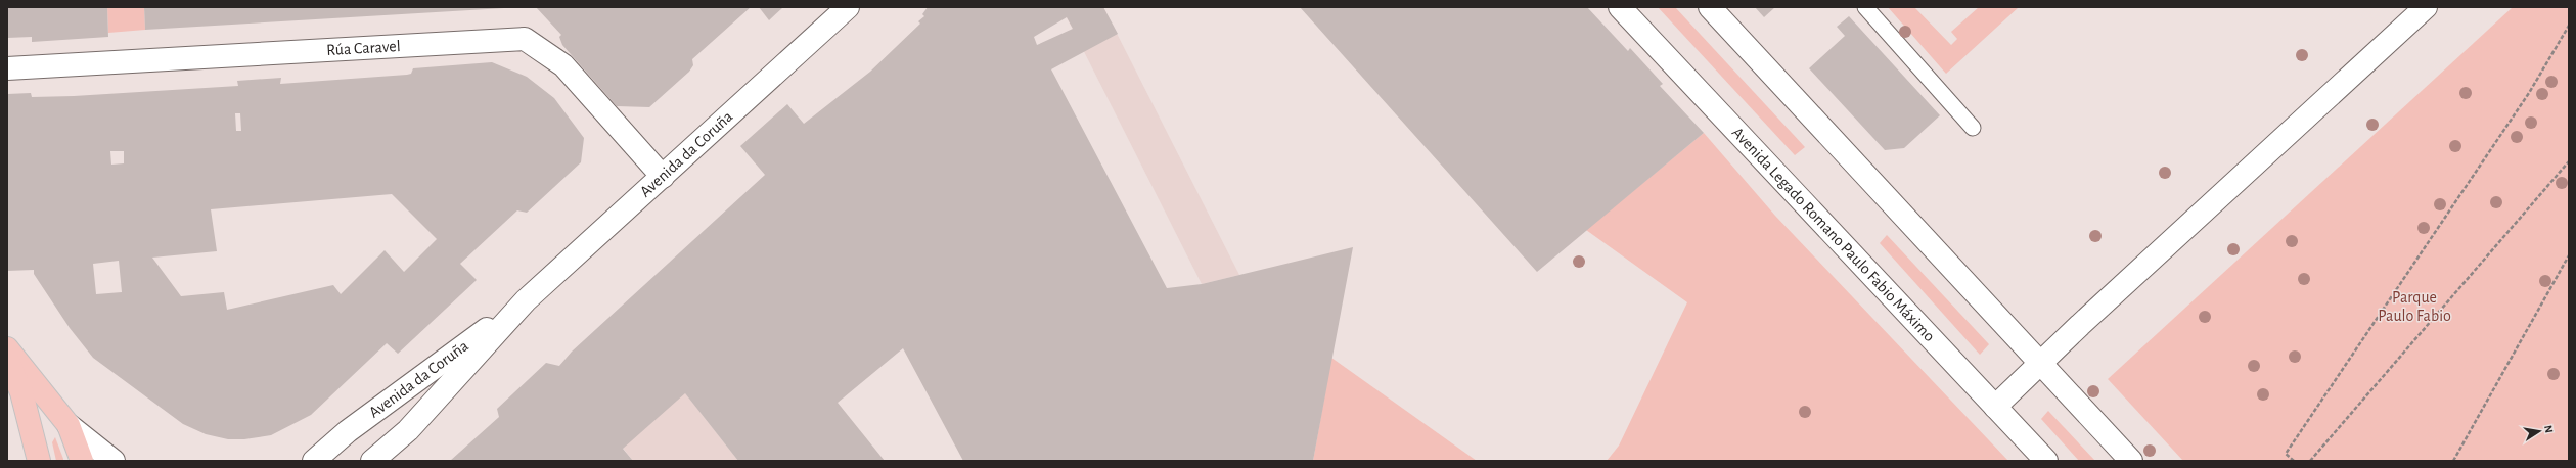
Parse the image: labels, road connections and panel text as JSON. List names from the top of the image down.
{
  "streets": {
    "street": ["Rúa Caravel", "Avenida da Coruña", "Avenida Legado Romano Paulo Fabio Máximo"]
  },
  "crossings": [
    ["Rúa Caravel", "Avenida da Coruña"]
  ],
  "parks": ["Parque Paulo Fabio"],
  "north": "right"
}
